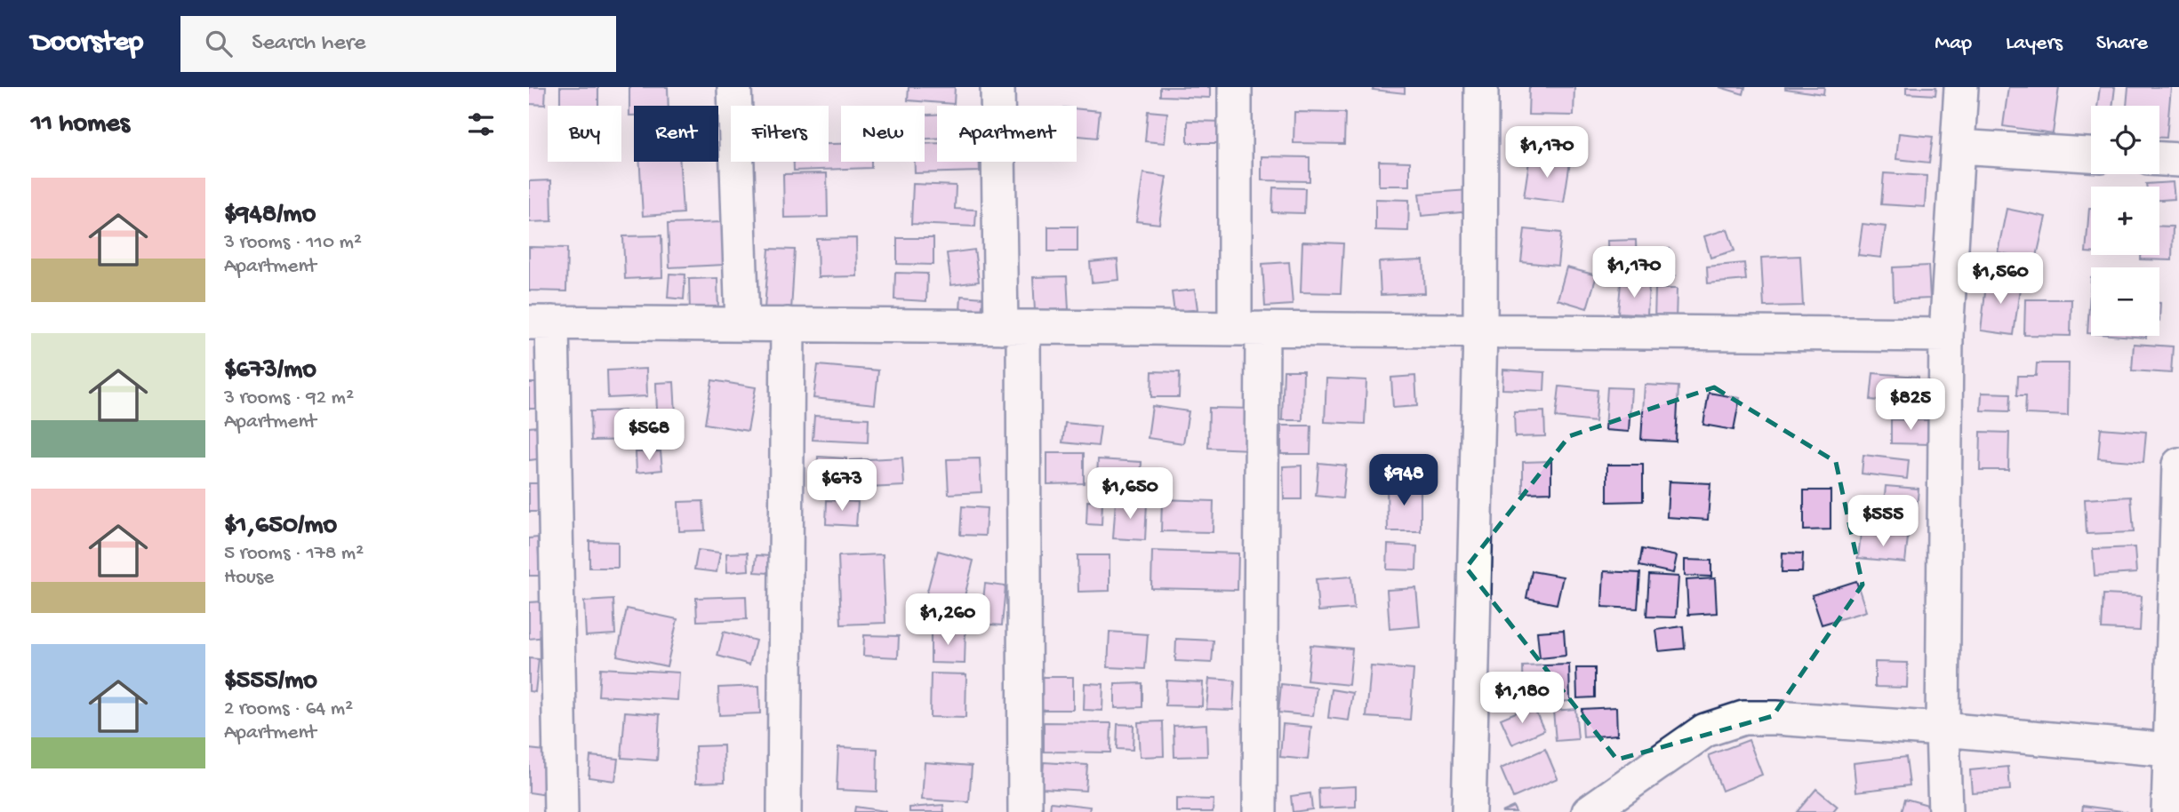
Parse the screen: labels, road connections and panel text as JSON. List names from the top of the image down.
{
  "page": {
    "header": "Doorstep",
    "search": "Search here",
    "nav": ["Map", "Layers", "Share"],
    "heading": "11 homes",
    "map_buttons": ["+", "−"],
    "chip": [
      "Buy",
      "Rent",
      "Filters",
      "New",
      "Apartment"
    ],
    "price": [
      "$1,170",
      "$1,170",
      "$1,560",
      "$825",
      "$568",
      "$948",
      "$673",
      "$1,650",
      "$555",
      "$1,260",
      "$1,180"
    ],
    "list": [
      {
        "name": "$948/mo",
        "note": "3 rooms · 110 m² · Apartment"
      },
      {
        "name": "$673/mo",
        "note": "3 rooms · 92 m² · Apartment"
      },
      {
        "name": "$1,650/mo",
        "note": "5 rooms · 178 m² · House"
      },
      {
        "name": "$555/mo",
        "note": "2 rooms · 64 m² · Apartment"
      }
    ]
  }
}
